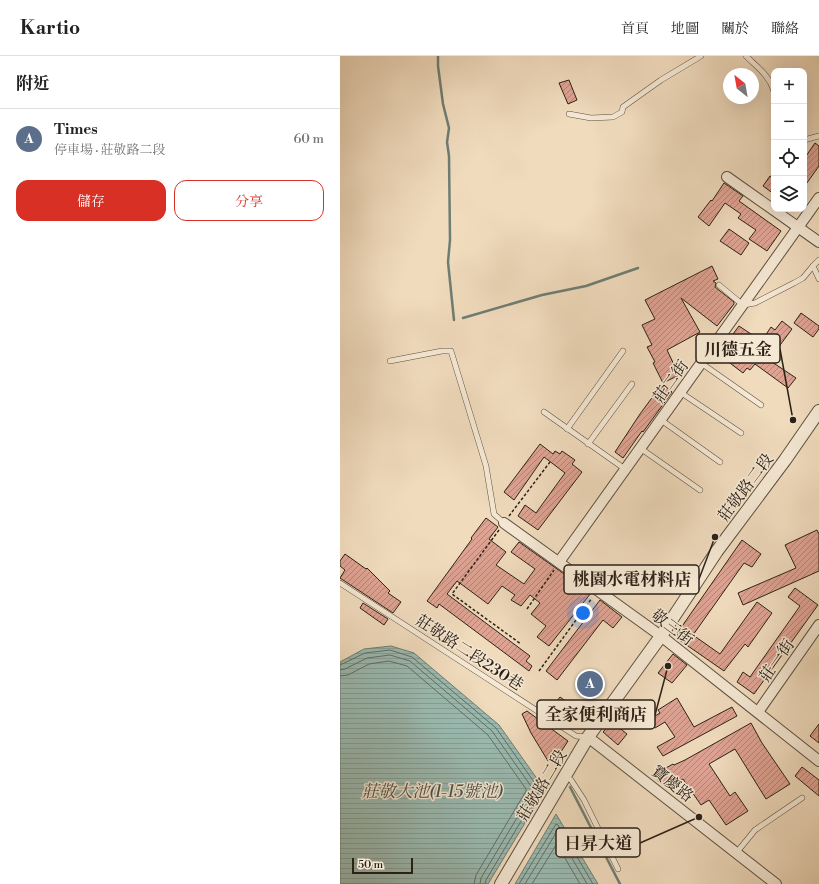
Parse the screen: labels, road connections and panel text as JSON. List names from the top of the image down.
{
  "streets": {
    "street": [
      "莊二街",
      "莊敬路二段",
      "敬三街",
      "莊一街",
      "寶慶路"
    ],
    "lane": ["莊敬路二段230巷"]
  },
  "crossings": [
    ["莊二街", "敬三街"],
    ["莊敬路二段", "敬三街"],
    ["莊敬路二段", "莊敬路二段230巷"],
    ["莊敬路二段", "寶慶路"],
    ["敬三街", "莊一街"],
    ["莊敬路二段230巷", "寶慶路"]
  ],
  "water": ["莊敬大池(1-15號池)"],
  "places": [
    "川德五金",
    "桃園水電材料店",
    "全家便利商店",
    "日昇大道"
  ],
  "scale_bar": "50 m",
  "north": "top left",
  "page": {
    "header": "Kartio",
    "nav": [
      "首頁",
      "地圖",
      "關於",
      "聯絡"
    ],
    "heading": "附近",
    "map_buttons": ["+", "−"],
    "list": [
      {
        "mark": "A",
        "name": "Times",
        "note": "停車場 · 莊敬路二段",
        "value": "60 m"
      }
    ],
    "buttons": ["儲存", "分享"],
    "pins": "A",
    "scale": "50 m"
  }
}
